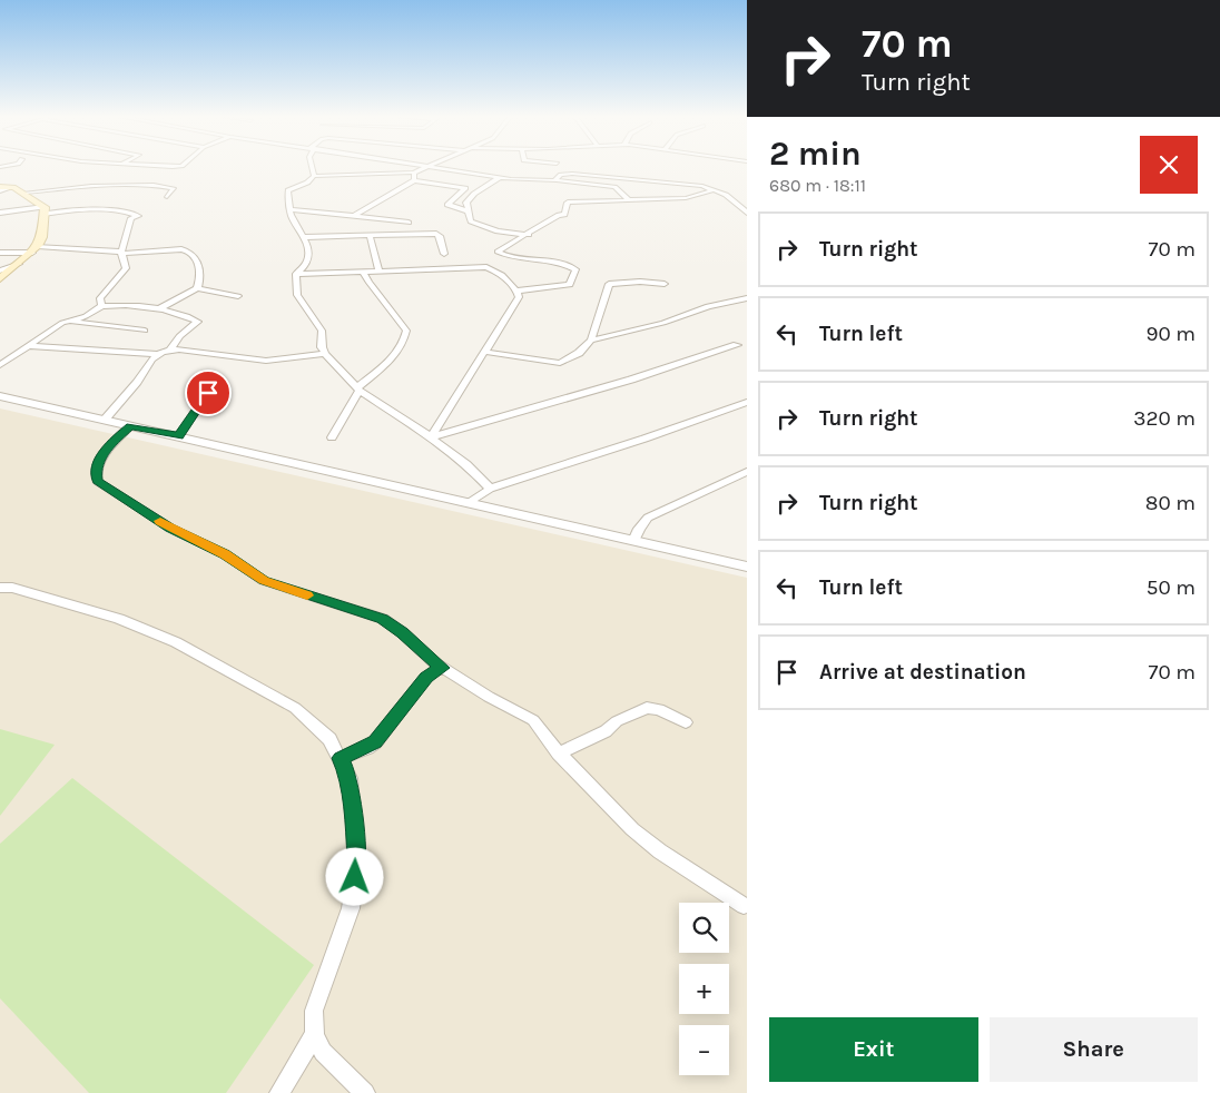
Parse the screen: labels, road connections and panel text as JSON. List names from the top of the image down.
{
  "page": {
    "turn": ["70 m", "Turn right"],
    "heading": ["2 min", "680 m · 18:11"],
    "list": [
      {
        "name": "Turn right",
        "value": "70 m"
      },
      {
        "name": "Turn left",
        "value": "90 m"
      },
      {
        "name": "Turn right",
        "value": "320 m"
      },
      {
        "name": "Turn right",
        "value": "80 m"
      },
      {
        "name": "Turn left",
        "value": "50 m"
      },
      {
        "name": "Arrive at destination",
        "value": "70 m"
      }
    ],
    "map_buttons": ["+", "−"],
    "buttons": ["Exit", "Share"]
  }
}
